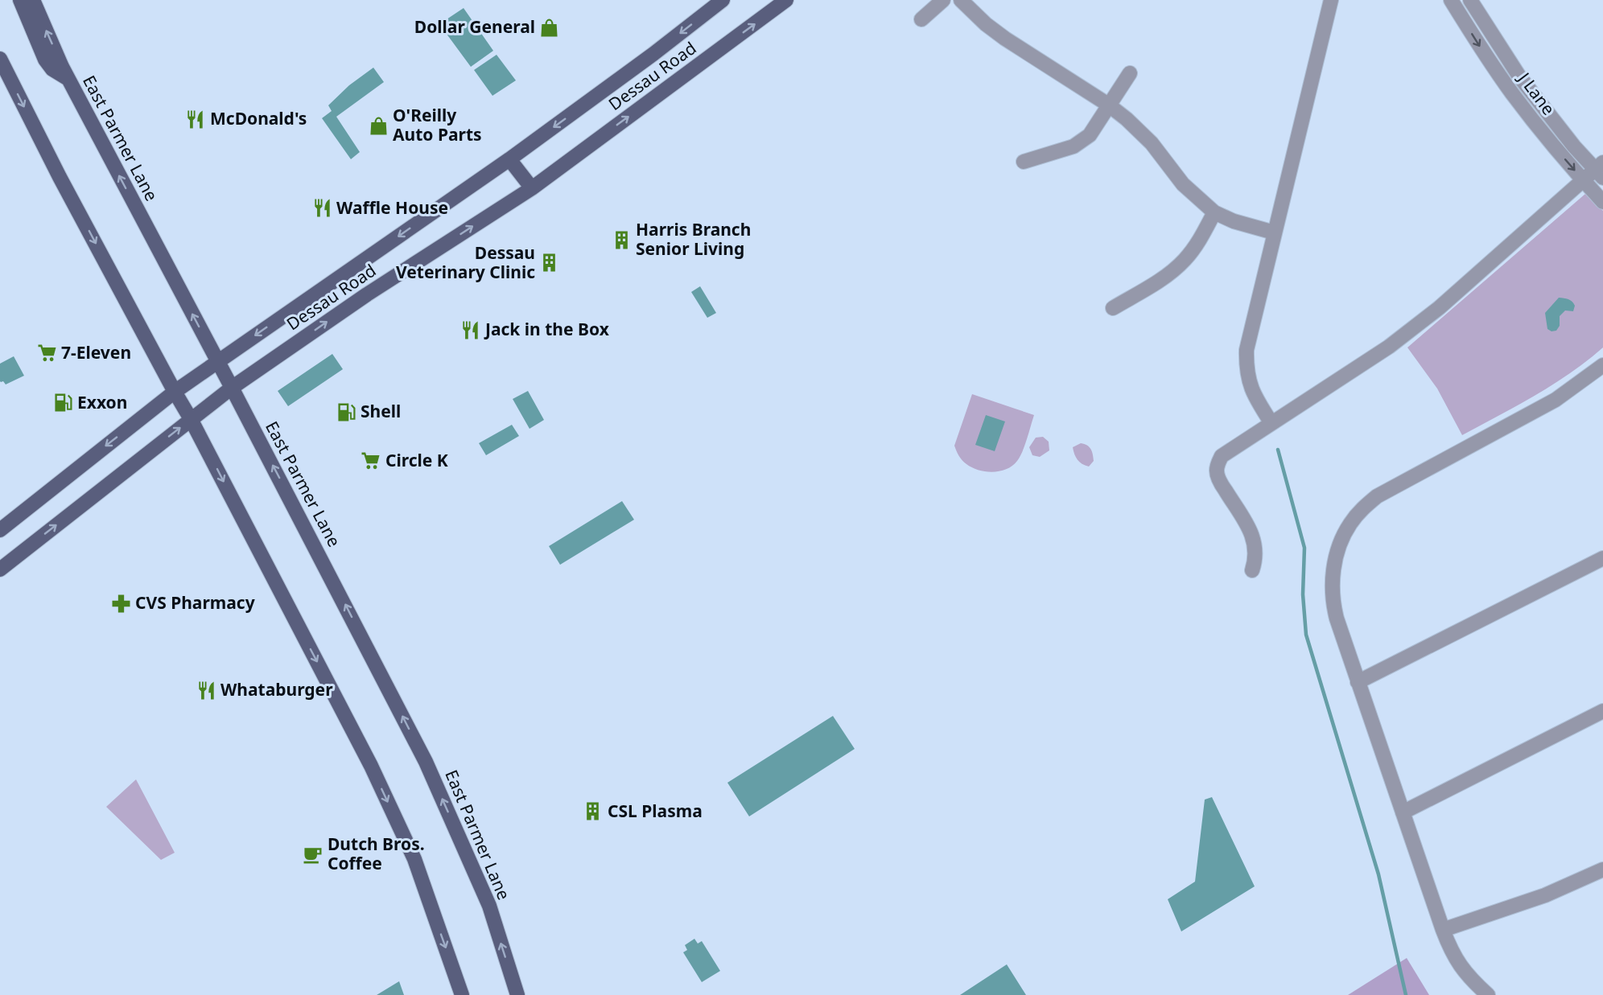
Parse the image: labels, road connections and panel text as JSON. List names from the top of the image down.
{
  "streets": {
    "main road": ["Dessau Road", "East Parmer Lane"],
    "street": ["J Lane"]
  },
  "crossings": [
    ["Dessau Road", "East Parmer Lane"]
  ],
  "places": {
    "shop": ["Dollar General", "O'Reilly Auto Parts"],
    "restaurant": [
      "McDonald's",
      "Waffle House",
      "Jack in the Box",
      "Whataburger"
    ],
    "building": ["Harris Branch Senior Living", "Dessau Veterinary Clinic", "CSL Plasma"],
    "supermarket": ["7-Eleven", "Circle K"],
    "fuel station": ["Exxon", "Shell"],
    "pharmacy": ["CVS Pharmacy"],
    "cafe": ["Dutch Bros. Coffee"]
  }
}
